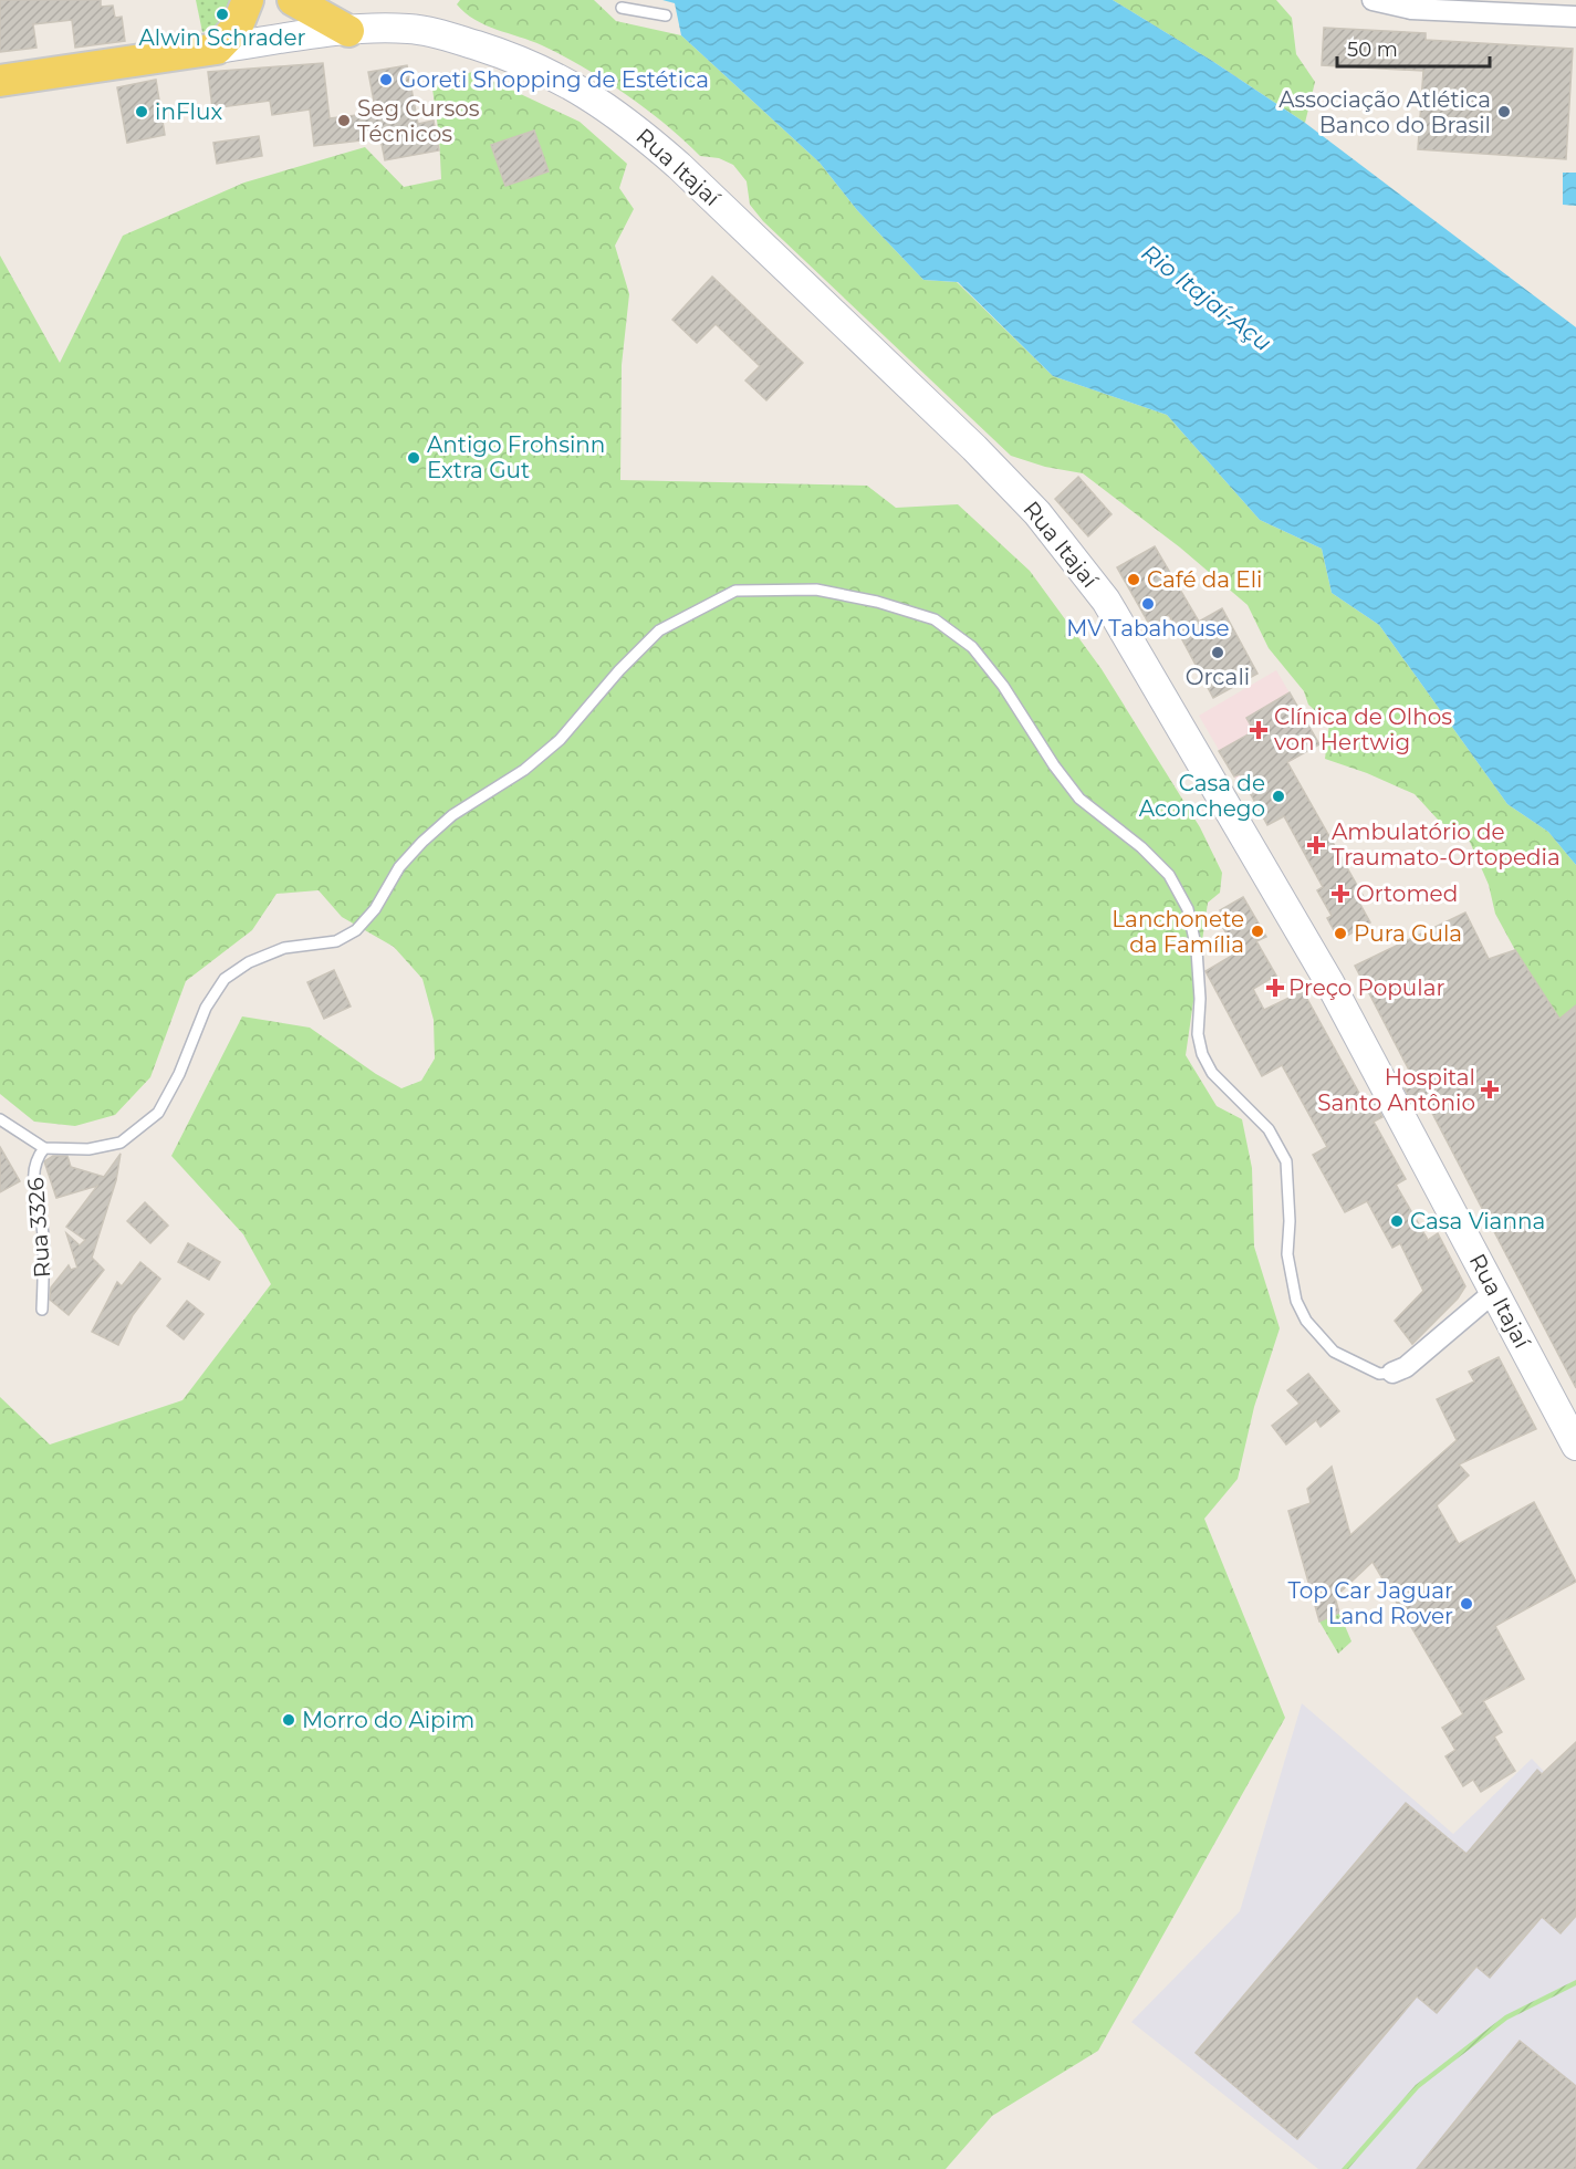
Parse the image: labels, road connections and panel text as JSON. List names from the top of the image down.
{
  "streets": {
    "main road": ["Rua Itajaí"],
    "lane": ["Rua 3326"]
  },
  "water": ["Rio Itajaí-Açu"],
  "places": {
    "other": [
      "Alwin Schrader",
      "Goreti Shopping de Estética",
      "inFlux",
      "Associação Atlética Banco do Brasil",
      "Seg Cursos Técnicos",
      "Antigo Frohsinn Extra Gut",
      "Café da Eli",
      "MV Tabahouse",
      "Orcali",
      "Casa de Aconchego",
      "Lanchonete da Família",
      "Pura Gula",
      "Casa Vianna",
      "Top Car Jaguar Land Rover",
      "Morro do Aipim"
    ],
    "health": [
      "Clínica de Olhos von Hertwig",
      "Ambulatório de Traumato-Ortopedia",
      "Ortomed",
      "Preço Popular",
      "Hospital Santo Antônio"
    ]
  },
  "scale_bar": "50 m"
}
